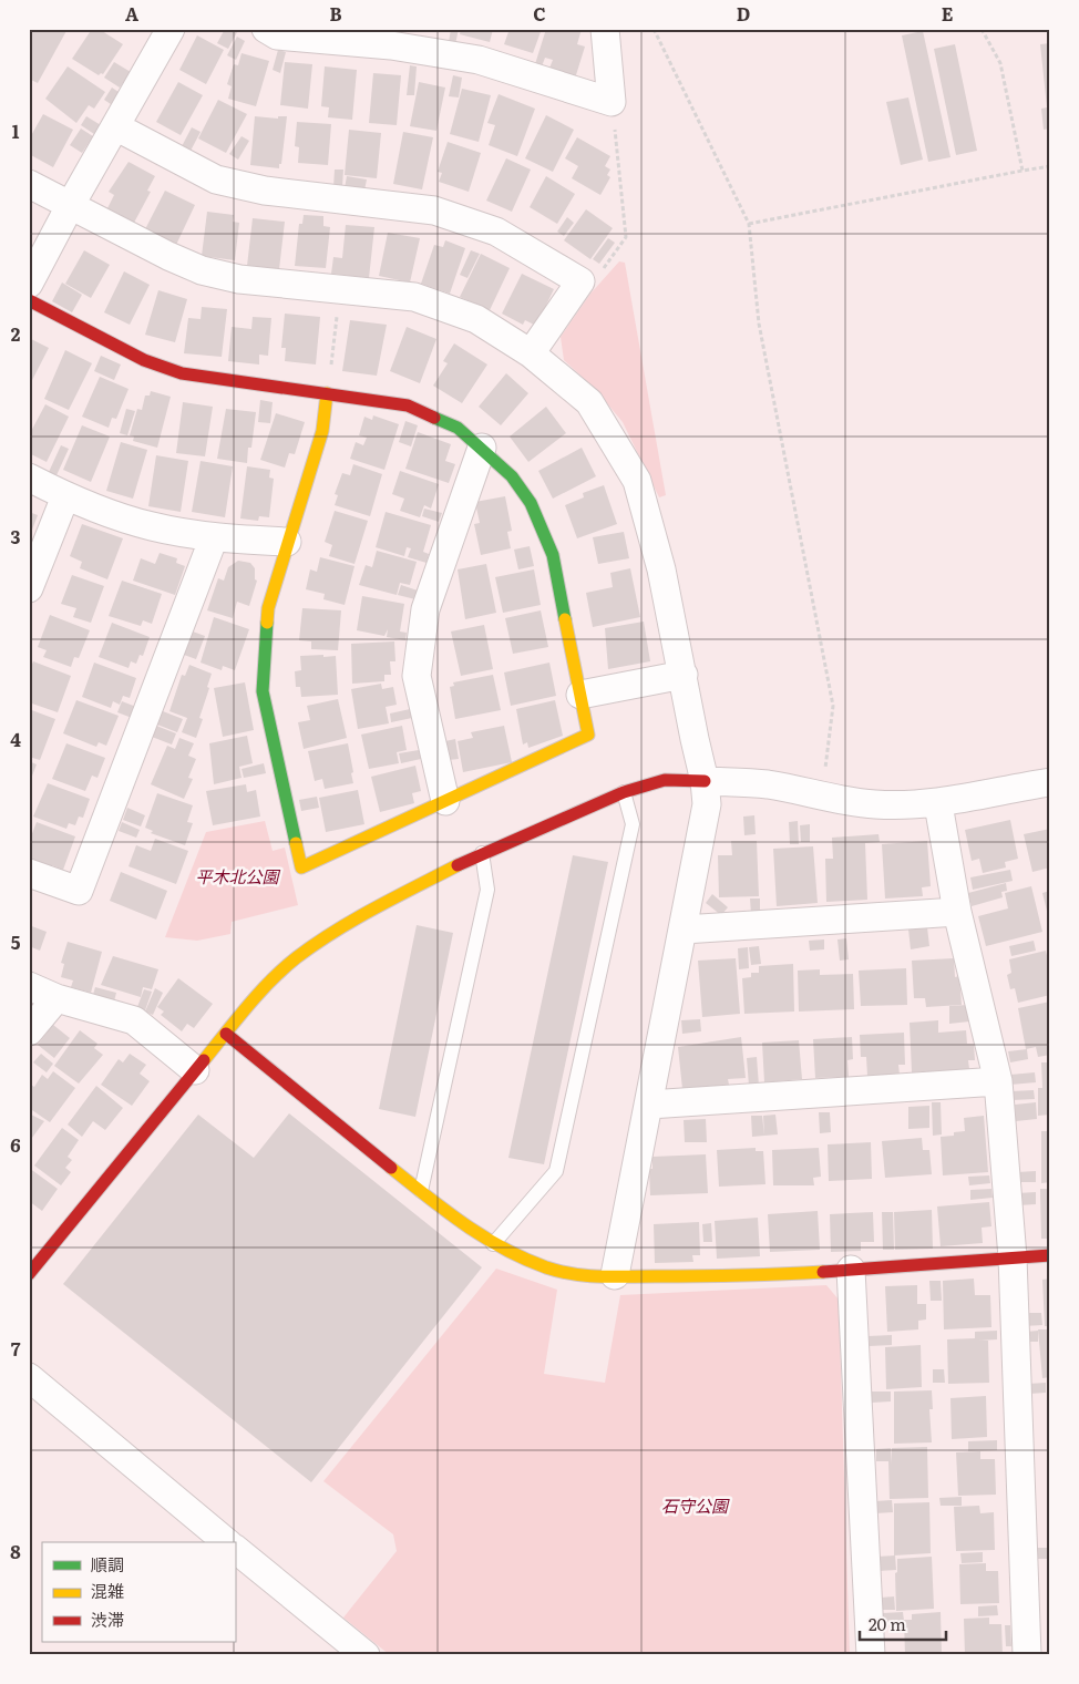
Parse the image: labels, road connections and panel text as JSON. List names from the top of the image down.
{
  "parks": ["平木北公園", "石守公園"],
  "legend": ["順調", "混雑", "渋滞"],
  "scale_bar": "20 m",
  "grid": {
    "columns": [
      "A",
      "B",
      "C",
      "D",
      "E"
    ],
    "rows": [
      "1",
      "2",
      "3",
      "4",
      "5",
      "6",
      "7",
      "8"
    ]
  }
}
